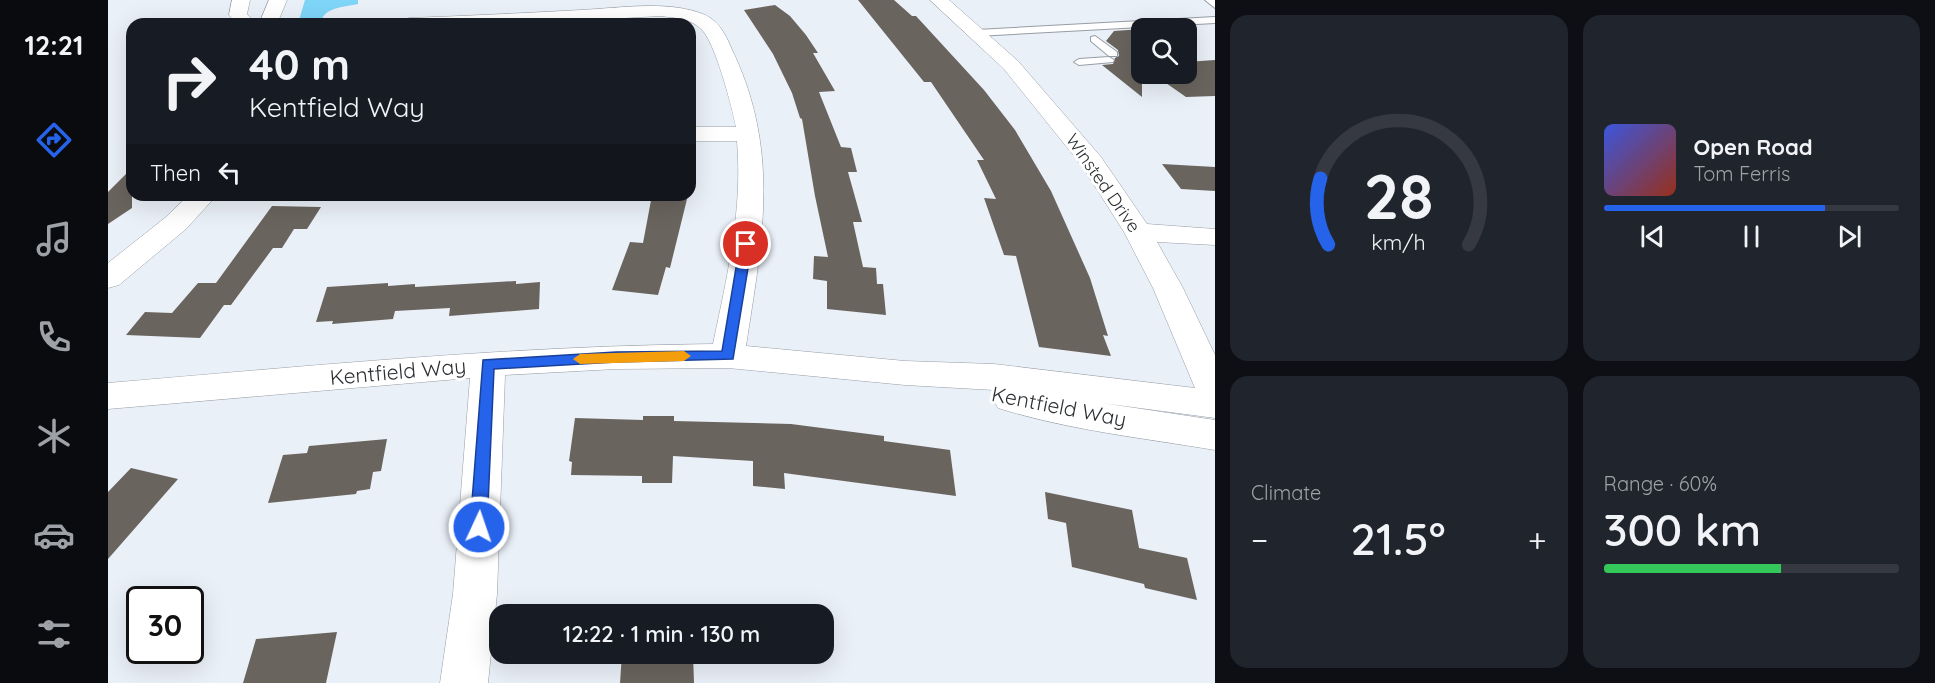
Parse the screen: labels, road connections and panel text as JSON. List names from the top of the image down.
{
  "streets": {
    "street": ["Winsted Drive", "Kentfield Way"]
  },
  "page": {
    "tabs": "12:21",
    "turn": ["40 m", "Kentfield Way"],
    "song": ["Open Road", "Tom Ferris"],
    "then": "Then",
    "tile": [
      "Climate",
      ["Range · 60%", "300 km"]
    ],
    "heat": ["−", "21.5°", "+"],
    "limit": "30",
    "trip": "12:22 · 1 min · 130 m",
    "gauge": ["28", "km/h"]
  }
}
